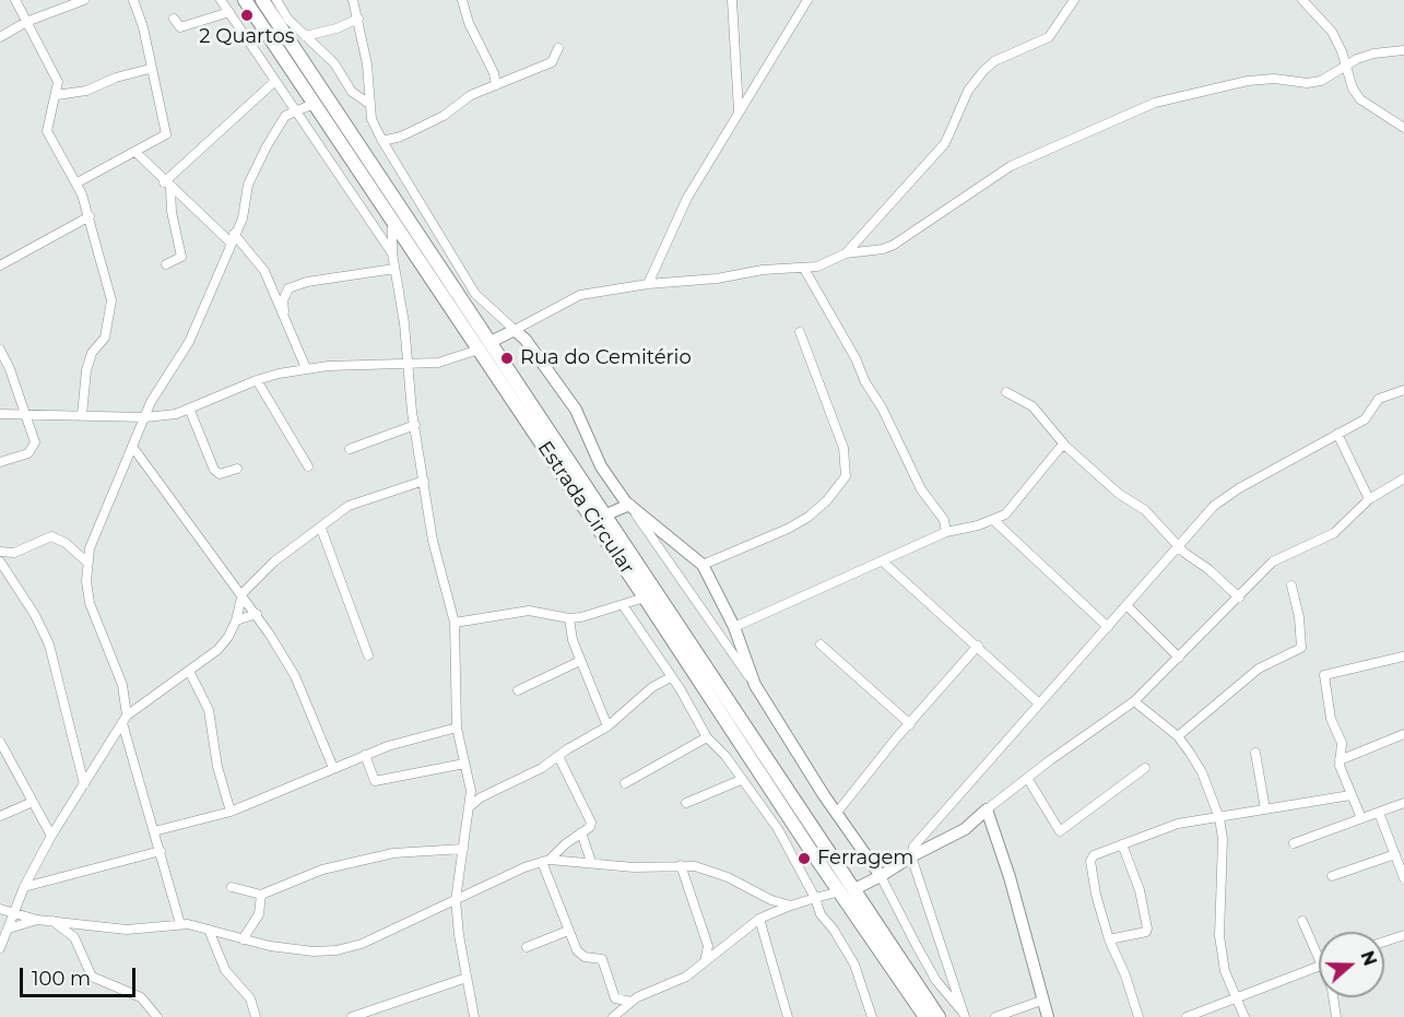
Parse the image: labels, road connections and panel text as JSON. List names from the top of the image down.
{
  "streets": {
    "main road": ["Estrada Circular"]
  },
  "places": ["2 Quartos", "Rua do Cemitério", "Ferragem"],
  "scale_bar": "100 m",
  "north": "right"
}
